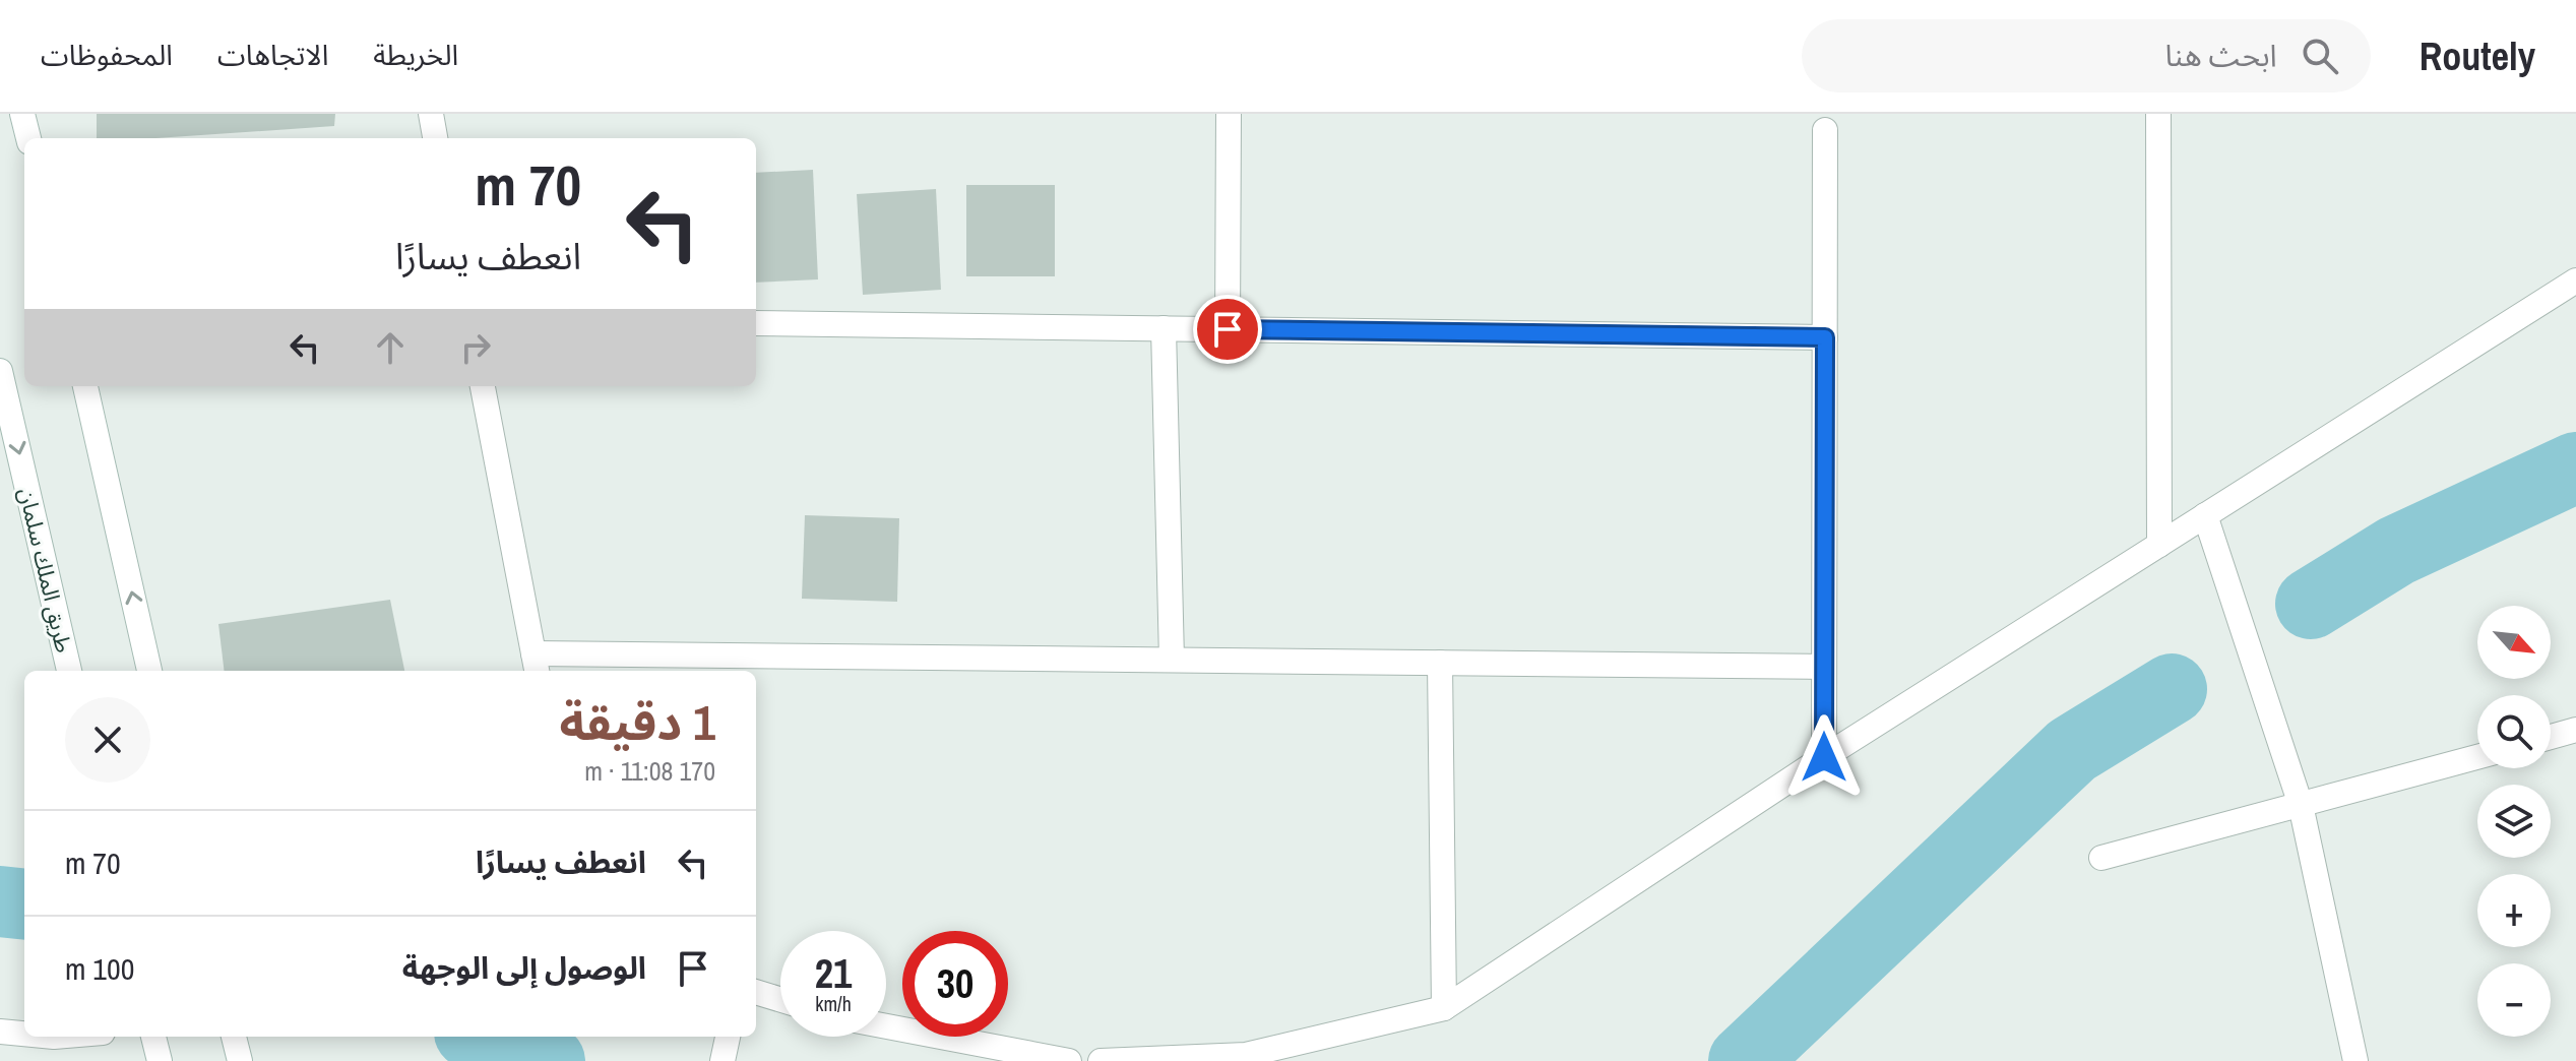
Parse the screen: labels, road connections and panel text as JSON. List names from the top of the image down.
{
  "streets": {
    "street": ["طريق الملك سلمان"]
  },
  "north": "bottom right",
  "page": {
    "header": "Routely",
    "search": "ابحث هنا",
    "nav": ["الخريطة", "الاتجاهات", "المحفوظات"],
    "turn": ["70 m", "انعطف يسارًا"],
    "map_buttons": ["+", "−"],
    "heading": ["1 دقيقة", "170 m · 11:08"],
    "list": [
      {
        "name": "انعطف يسارًا",
        "value": "70 m"
      },
      {
        "name": "الوصول إلى الوجهة",
        "value": "100 m"
      }
    ],
    "speed": "21 km/h",
    "limit": "30"
  }
}
